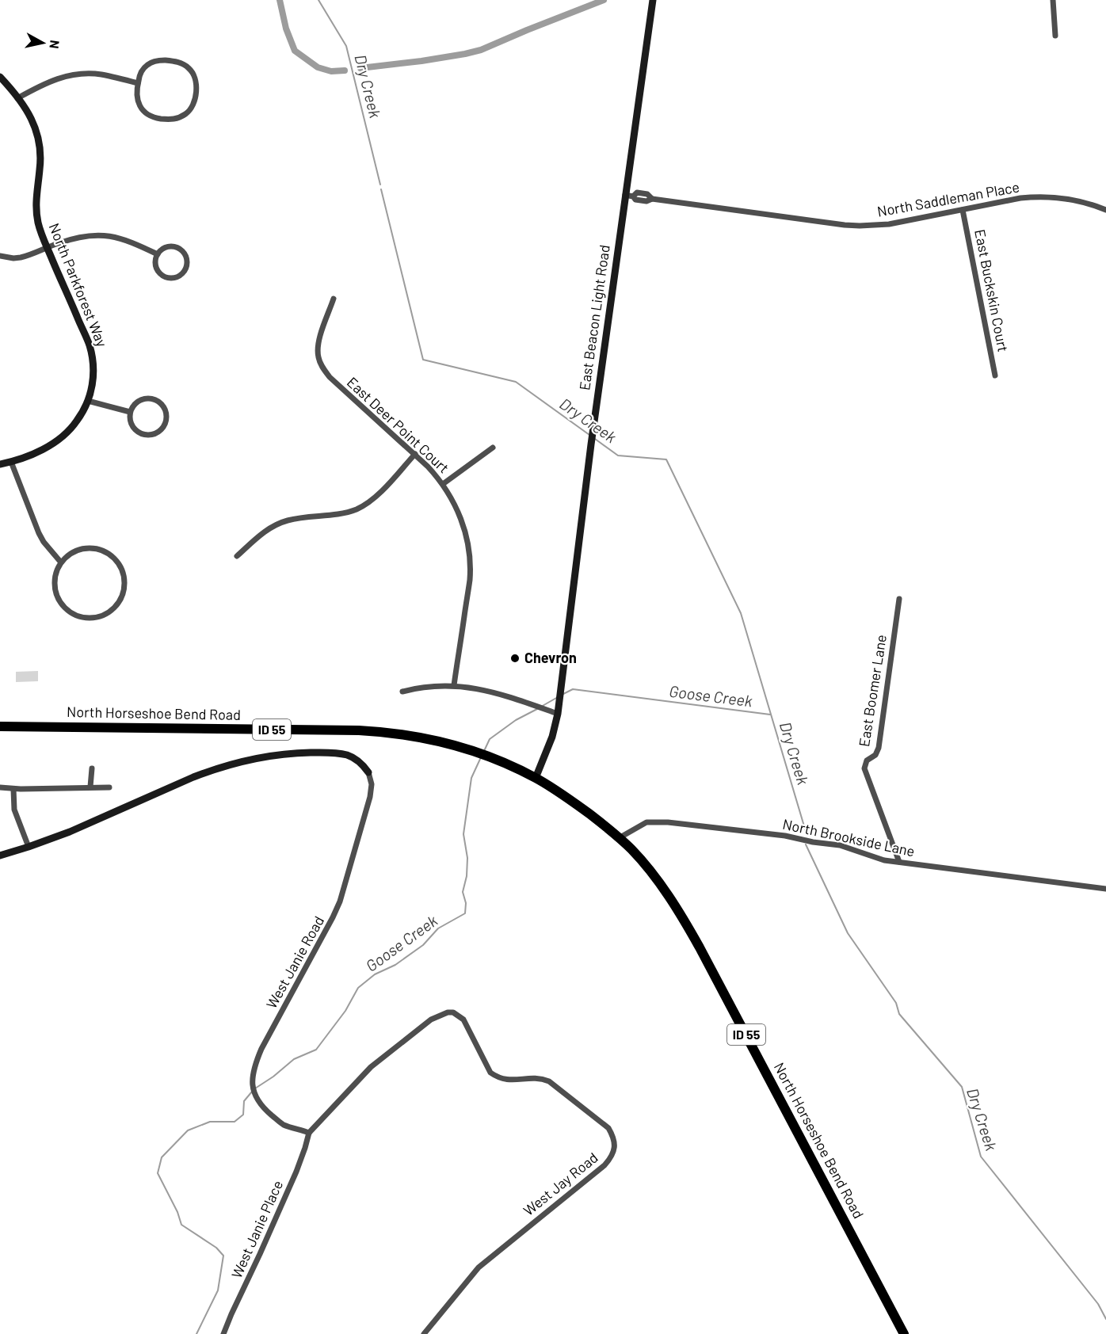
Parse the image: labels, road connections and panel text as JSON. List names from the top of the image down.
{
  "streets": {
    "highway": ["North Horseshoe Bend Road", "ID 55"],
    "street": [
      "North Saddleman Place",
      "North Parkforest Way",
      "East Buckskin Court",
      "East Beacon Light Road",
      "East Deer Point Court",
      "East Boomer Lane",
      "North Brookside Lane",
      "West Janie Road",
      "West Jay Road",
      "West Janie Place"
    ]
  },
  "crossings": [
    ["North Saddleman Place", "East Buckskin Court"],
    ["North Saddleman Place", "East Beacon Light Road"],
    ["East Beacon Light Road", "North Horseshoe Bend Road"],
    ["East Boomer Lane", "North Brookside Lane"],
    ["North Horseshoe Bend Road", "North Brookside Lane"],
    ["West Janie Road", "West Jay Road"],
    ["West Janie Road", "West Janie Place"],
    ["West Jay Road", "West Janie Place"]
  ],
  "water": ["Dry Creek", "Goose Creek"],
  "places": ["Chevron"],
  "north": "right"
}
